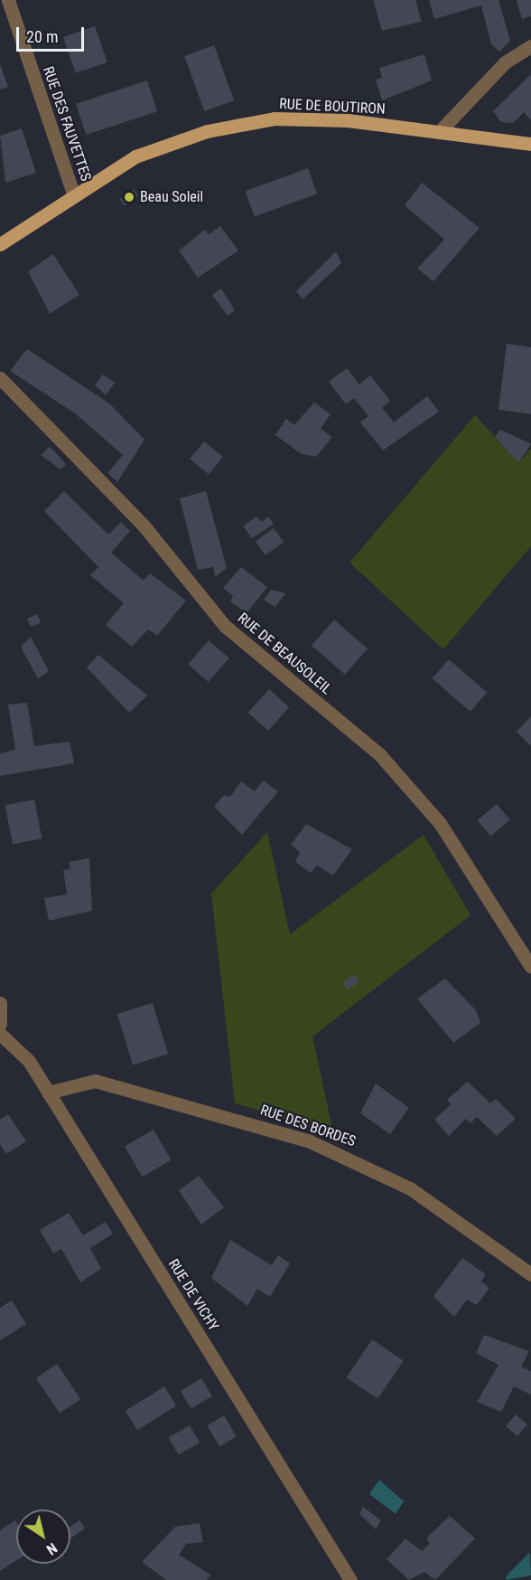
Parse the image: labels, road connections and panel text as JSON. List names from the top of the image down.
{
  "streets": {
    "main road": ["RUE DE BOUTIRON"],
    "street": [
      "RUE DES FAUVETTES",
      "RUE DE BEAUSOLEIL",
      "RUE DES BORDES",
      "RUE DE VICHY"
    ]
  },
  "crossings": [
    ["RUE DE BOUTIRON", "RUE DES FAUVETTES"],
    ["RUE DES BORDES", "RUE DE VICHY"]
  ],
  "places": ["Beau Soleil"],
  "scale_bar": "20 m",
  "north": "bottom right"
}
